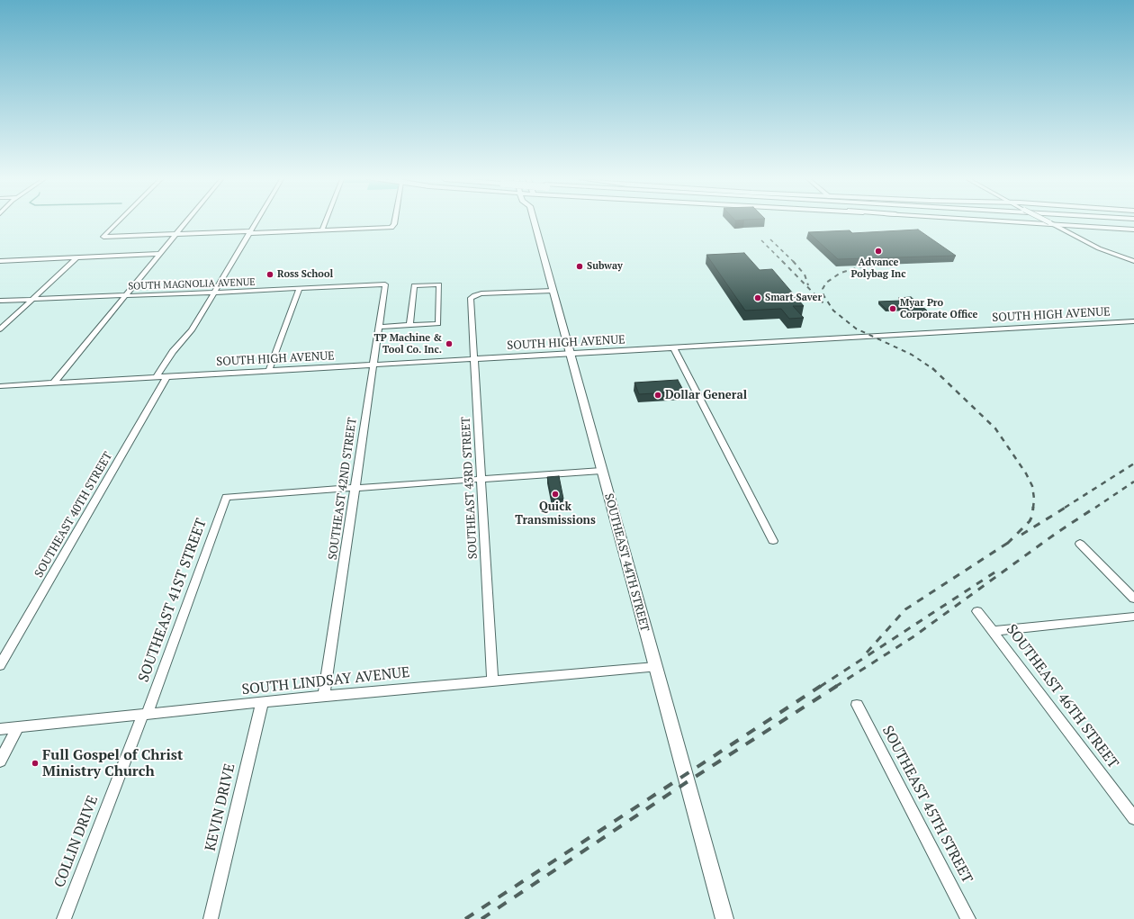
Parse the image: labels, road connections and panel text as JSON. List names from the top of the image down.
{
  "streets": {
    "main road": ["SOUTHEAST 44TH STREET"],
    "street": [
      "SOUTH MAGNOLIA AVENUE",
      "SOUTH HIGH AVENUE",
      "SOUTHEAST 43RD STREET",
      "SOUTHEAST 42ND STREET",
      "SOUTHEAST 40TH STREET",
      "SOUTHEAST 41ST STREET",
      "SOUTH LINDSAY AVENUE",
      "SOUTHEAST 46TH STREET",
      "SOUTHEAST 45TH STREET",
      "KEVIN DRIVE",
      "COLLIN DRIVE"
    ]
  },
  "crossings": [
    ["SOUTH MAGNOLIA AVENUE", "SOUTHEAST 42ND STREET"],
    ["SOUTH HIGH AVENUE", "SOUTHEAST 43RD STREET"],
    ["SOUTH HIGH AVENUE", "SOUTHEAST 42ND STREET"],
    ["SOUTH HIGH AVENUE", "SOUTHEAST 40TH STREET"],
    ["SOUTH HIGH AVENUE", "SOUTHEAST 44TH STREET"],
    ["SOUTHEAST 43RD STREET", "SOUTHEAST 44TH STREET"],
    ["SOUTHEAST 43RD STREET", "SOUTH LINDSAY AVENUE"],
    ["SOUTHEAST 42ND STREET", "SOUTHEAST 41ST STREET"],
    ["SOUTHEAST 42ND STREET", "SOUTH LINDSAY AVENUE"],
    ["SOUTHEAST 44TH STREET", "SOUTH LINDSAY AVENUE"],
    ["SOUTHEAST 41ST STREET", "SOUTH LINDSAY AVENUE"],
    ["SOUTHEAST 41ST STREET", "COLLIN DRIVE"],
    ["SOUTH LINDSAY AVENUE", "KEVIN DRIVE"],
    ["SOUTH LINDSAY AVENUE", "COLLIN DRIVE"]
  ],
  "places": [
    "Advance Polybag Inc",
    "Subway",
    "Ross School",
    "Smart Saver",
    "Myar Pro Corporate Office",
    "TP Machine & Tool Co. Inc.",
    "Dollar General",
    "Quick Transmissions",
    "Full Gospel of Christ Ministry Church"
  ]
}
